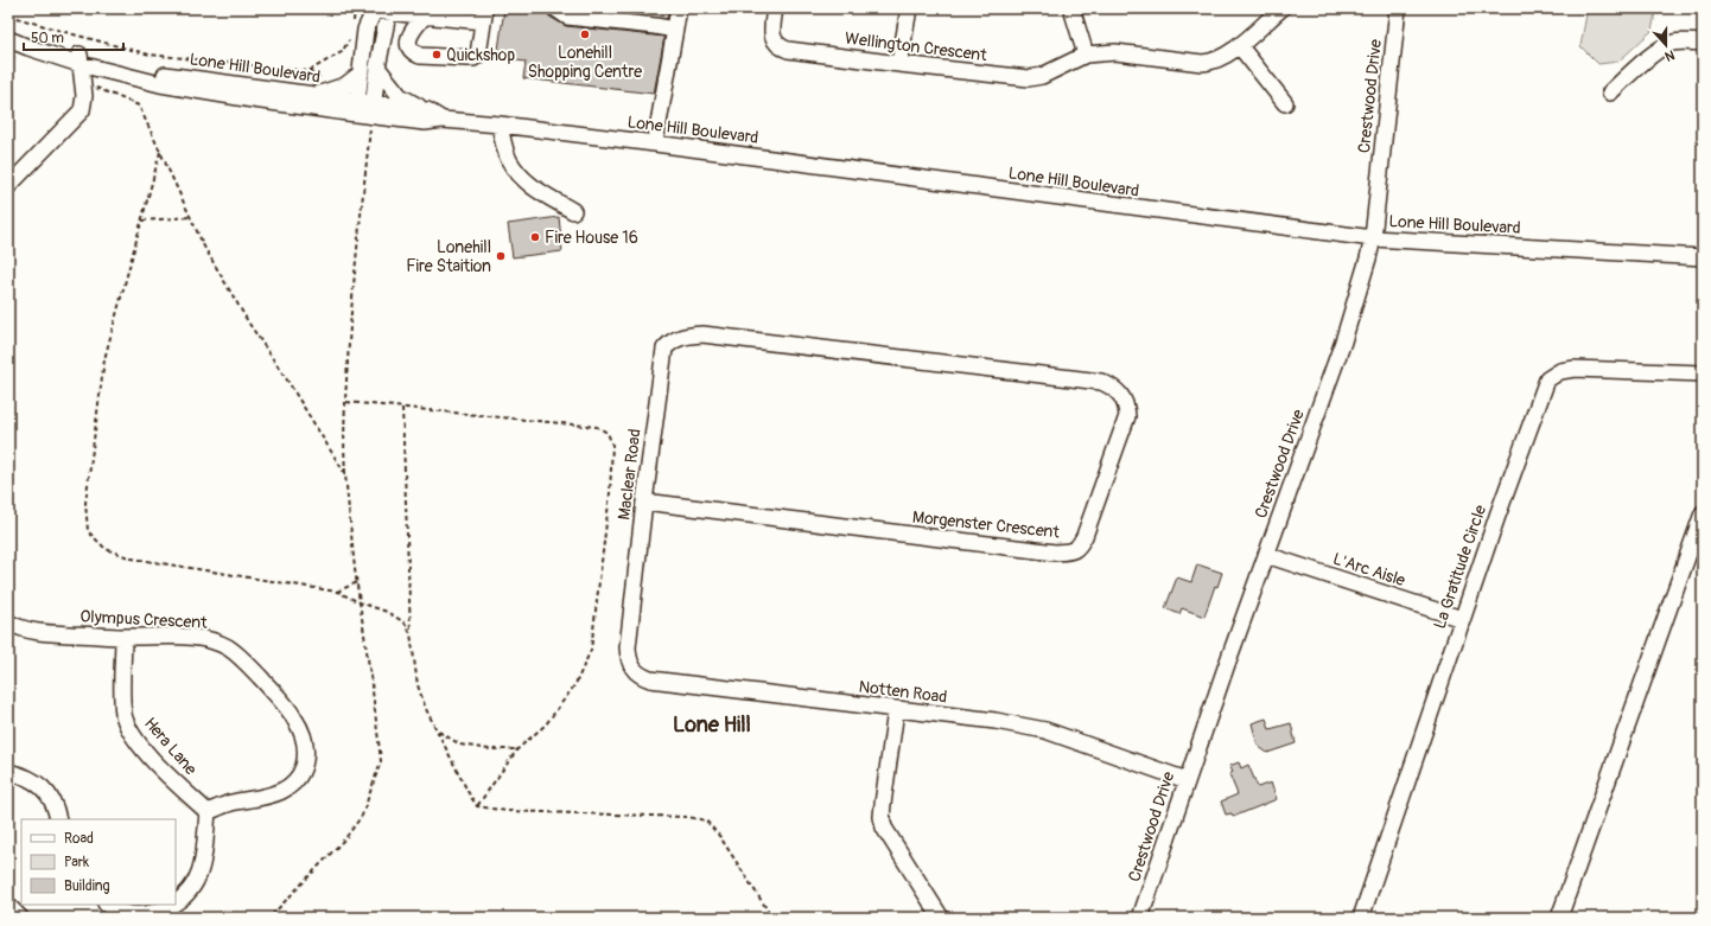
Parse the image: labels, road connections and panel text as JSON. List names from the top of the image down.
{
  "streets": {
    "street": [
      "Wellington Crescent",
      "Lone Hill Boulevard",
      "Crestwood Drive",
      "Maclear Road",
      "Morgenster Crescent",
      "La Gratitude Circle",
      "L'Arc Aisle",
      "Olympus Crescent",
      "Notten Road",
      "Hera Lane"
    ]
  },
  "crossings": [
    ["Lone Hill Boulevard", "Crestwood Drive"],
    ["Crestwood Drive", "L'Arc Aisle"],
    ["Crestwood Drive", "Notten Road"],
    ["Maclear Road", "Morgenster Crescent"],
    ["Maclear Road", "Notten Road"],
    ["La Gratitude Circle", "L'Arc Aisle"],
    ["Olympus Crescent", "Hera Lane"]
  ],
  "districts": ["Lone Hill"],
  "places": [
    "Lonehill Shopping Centre",
    "Quickshop",
    "Fire House 16",
    "Lonehill Fire Staition"
  ],
  "legend": ["Road", "Park", "Building"],
  "scale_bar": "50 m",
  "north": "bottom"
}
